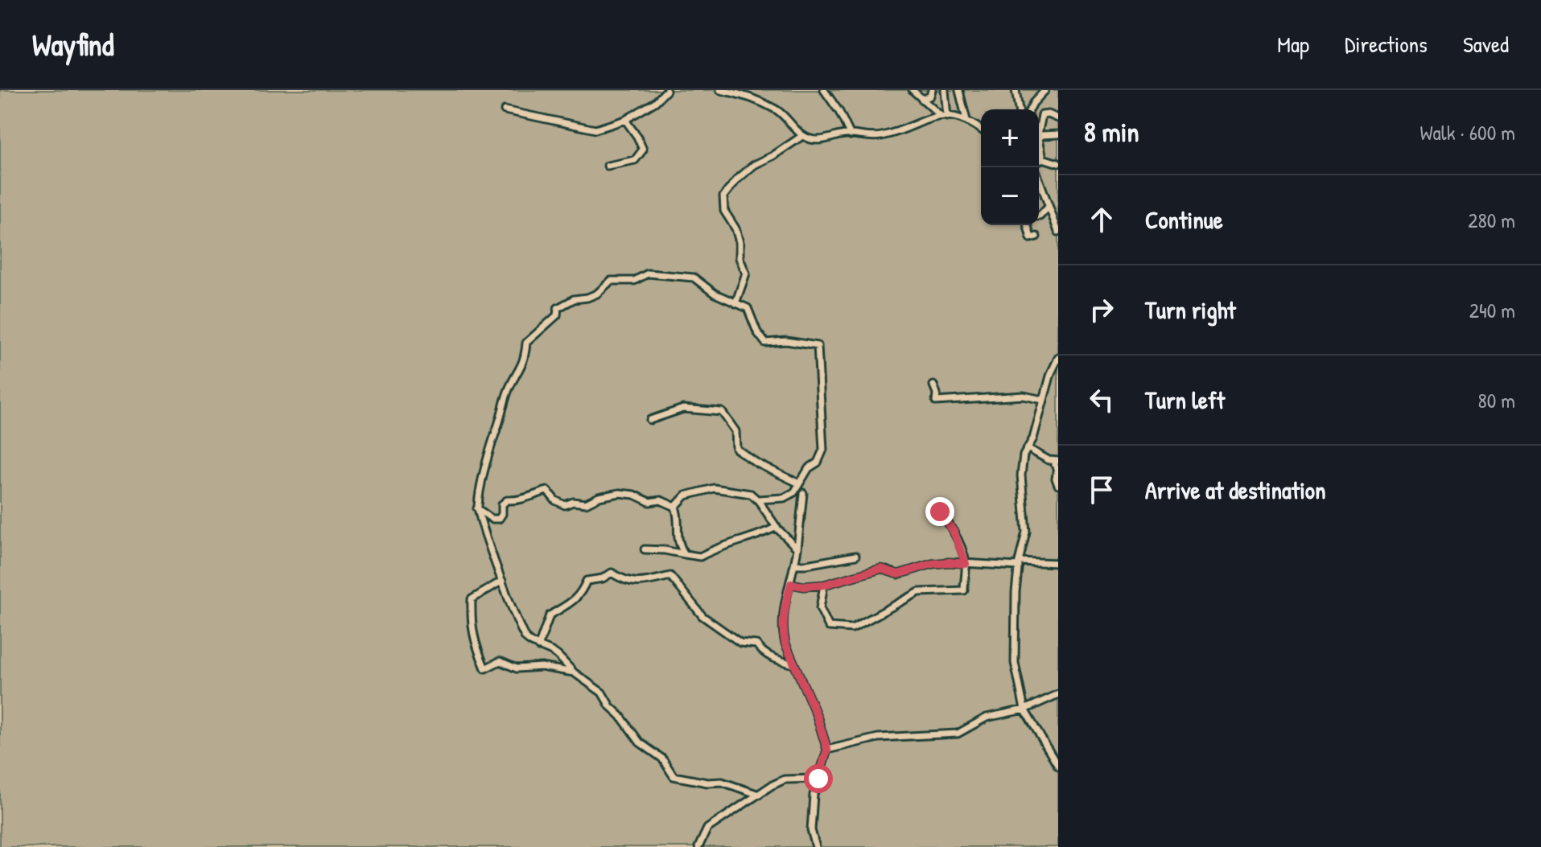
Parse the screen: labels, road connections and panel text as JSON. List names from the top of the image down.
{
  "page": {
    "header": "Wayfind",
    "nav": ["Map", "Directions", "Saved"],
    "heading": ["8 min", "Walk · 600 m"],
    "map_buttons": ["+", "−"],
    "list": [
      ["Continue", "280 m"],
      ["Turn right", "240 m"],
      ["Turn left", "80 m"],
      "Arrive at destination"
    ]
  }
}
